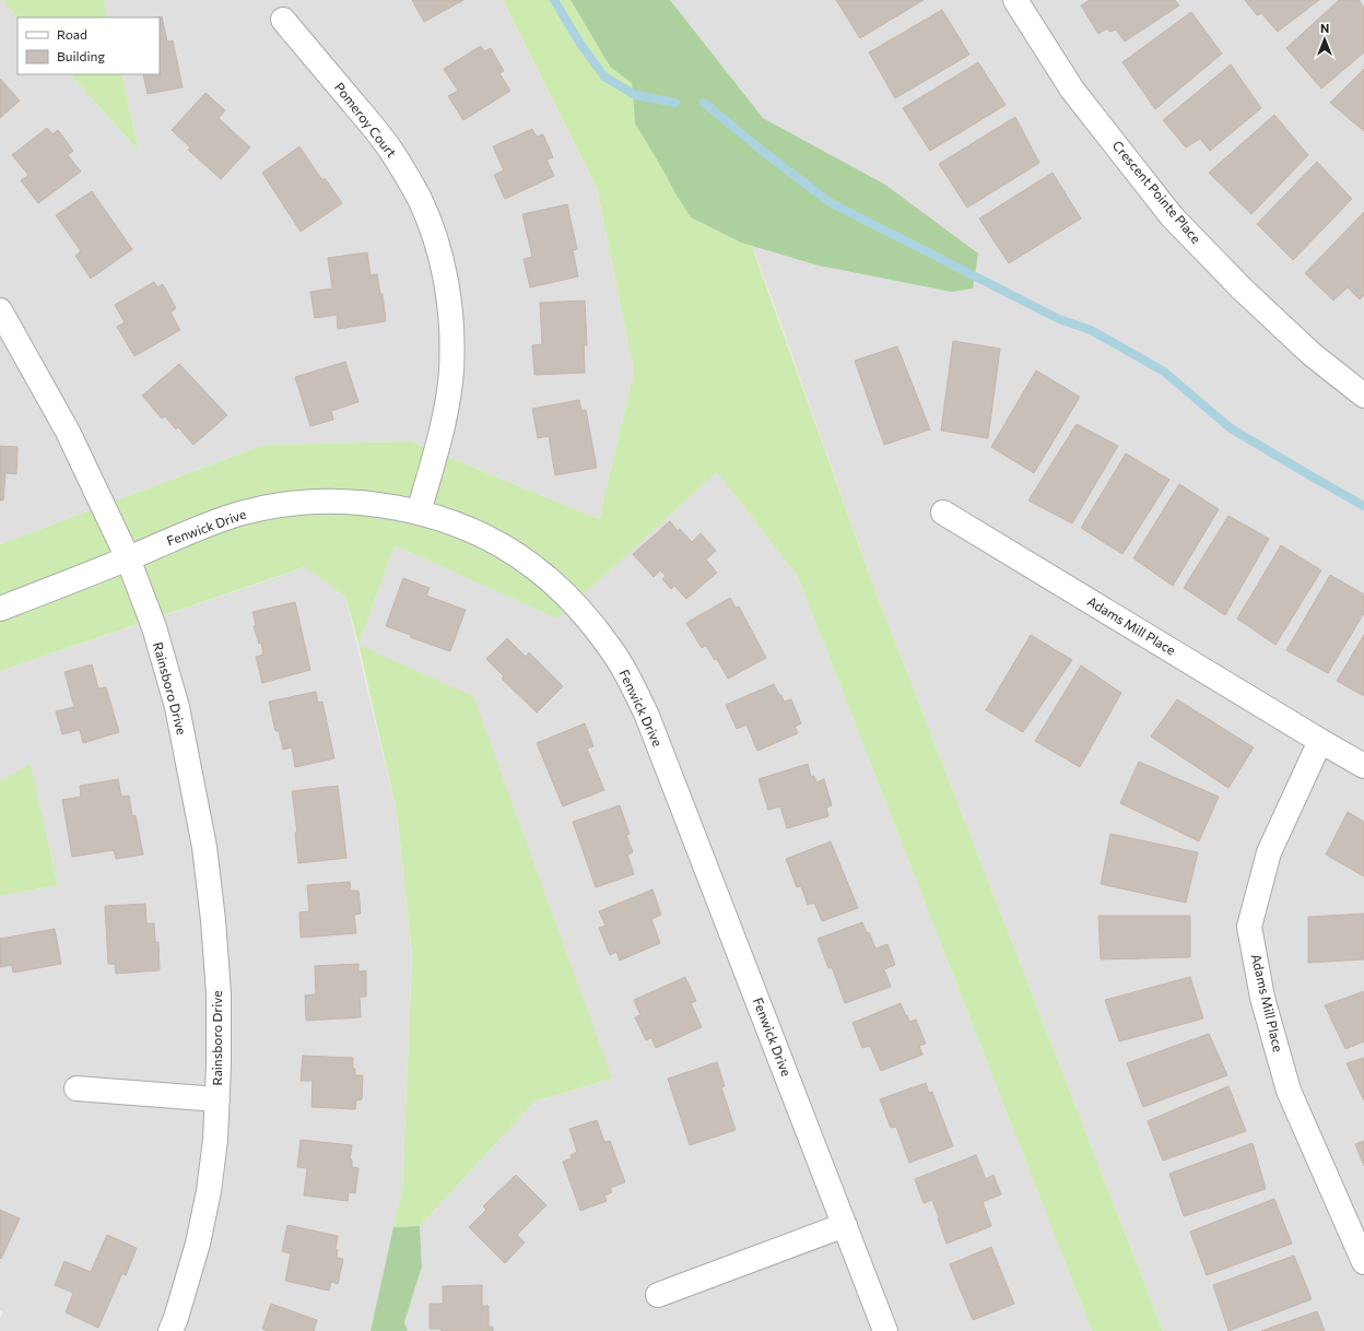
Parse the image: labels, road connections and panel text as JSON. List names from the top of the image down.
{
  "streets": {
    "street": [
      "Pomeroy Court",
      "Crescent Pointe Place",
      "Fenwick Drive",
      "Adams Mill Place",
      "Rainsboro Drive"
    ]
  },
  "crossings": [
    ["Pomeroy Court", "Fenwick Drive"],
    ["Fenwick Drive", "Rainsboro Drive"]
  ],
  "legend": ["Road", "Building"],
  "north": "top"
}
